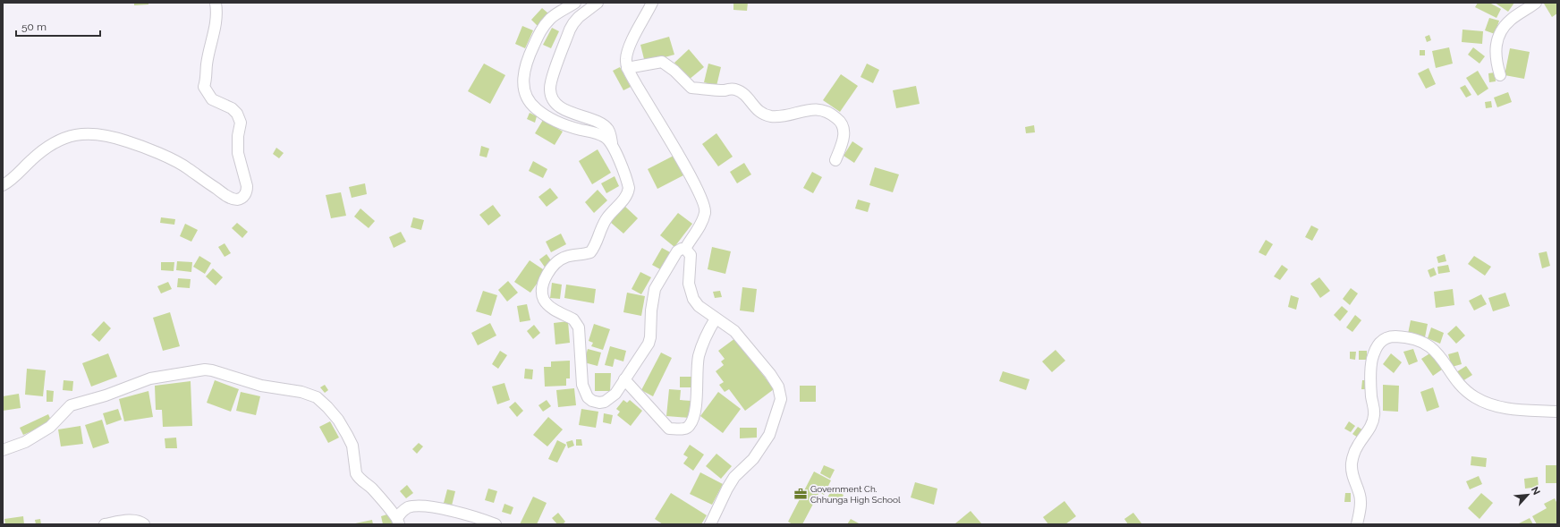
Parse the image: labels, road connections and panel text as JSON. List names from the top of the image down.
{
  "places": {
    "office": ["Government Ch. Chhunga High School"]
  },
  "scale_bar": "50 m",
  "north": "top right"
}
